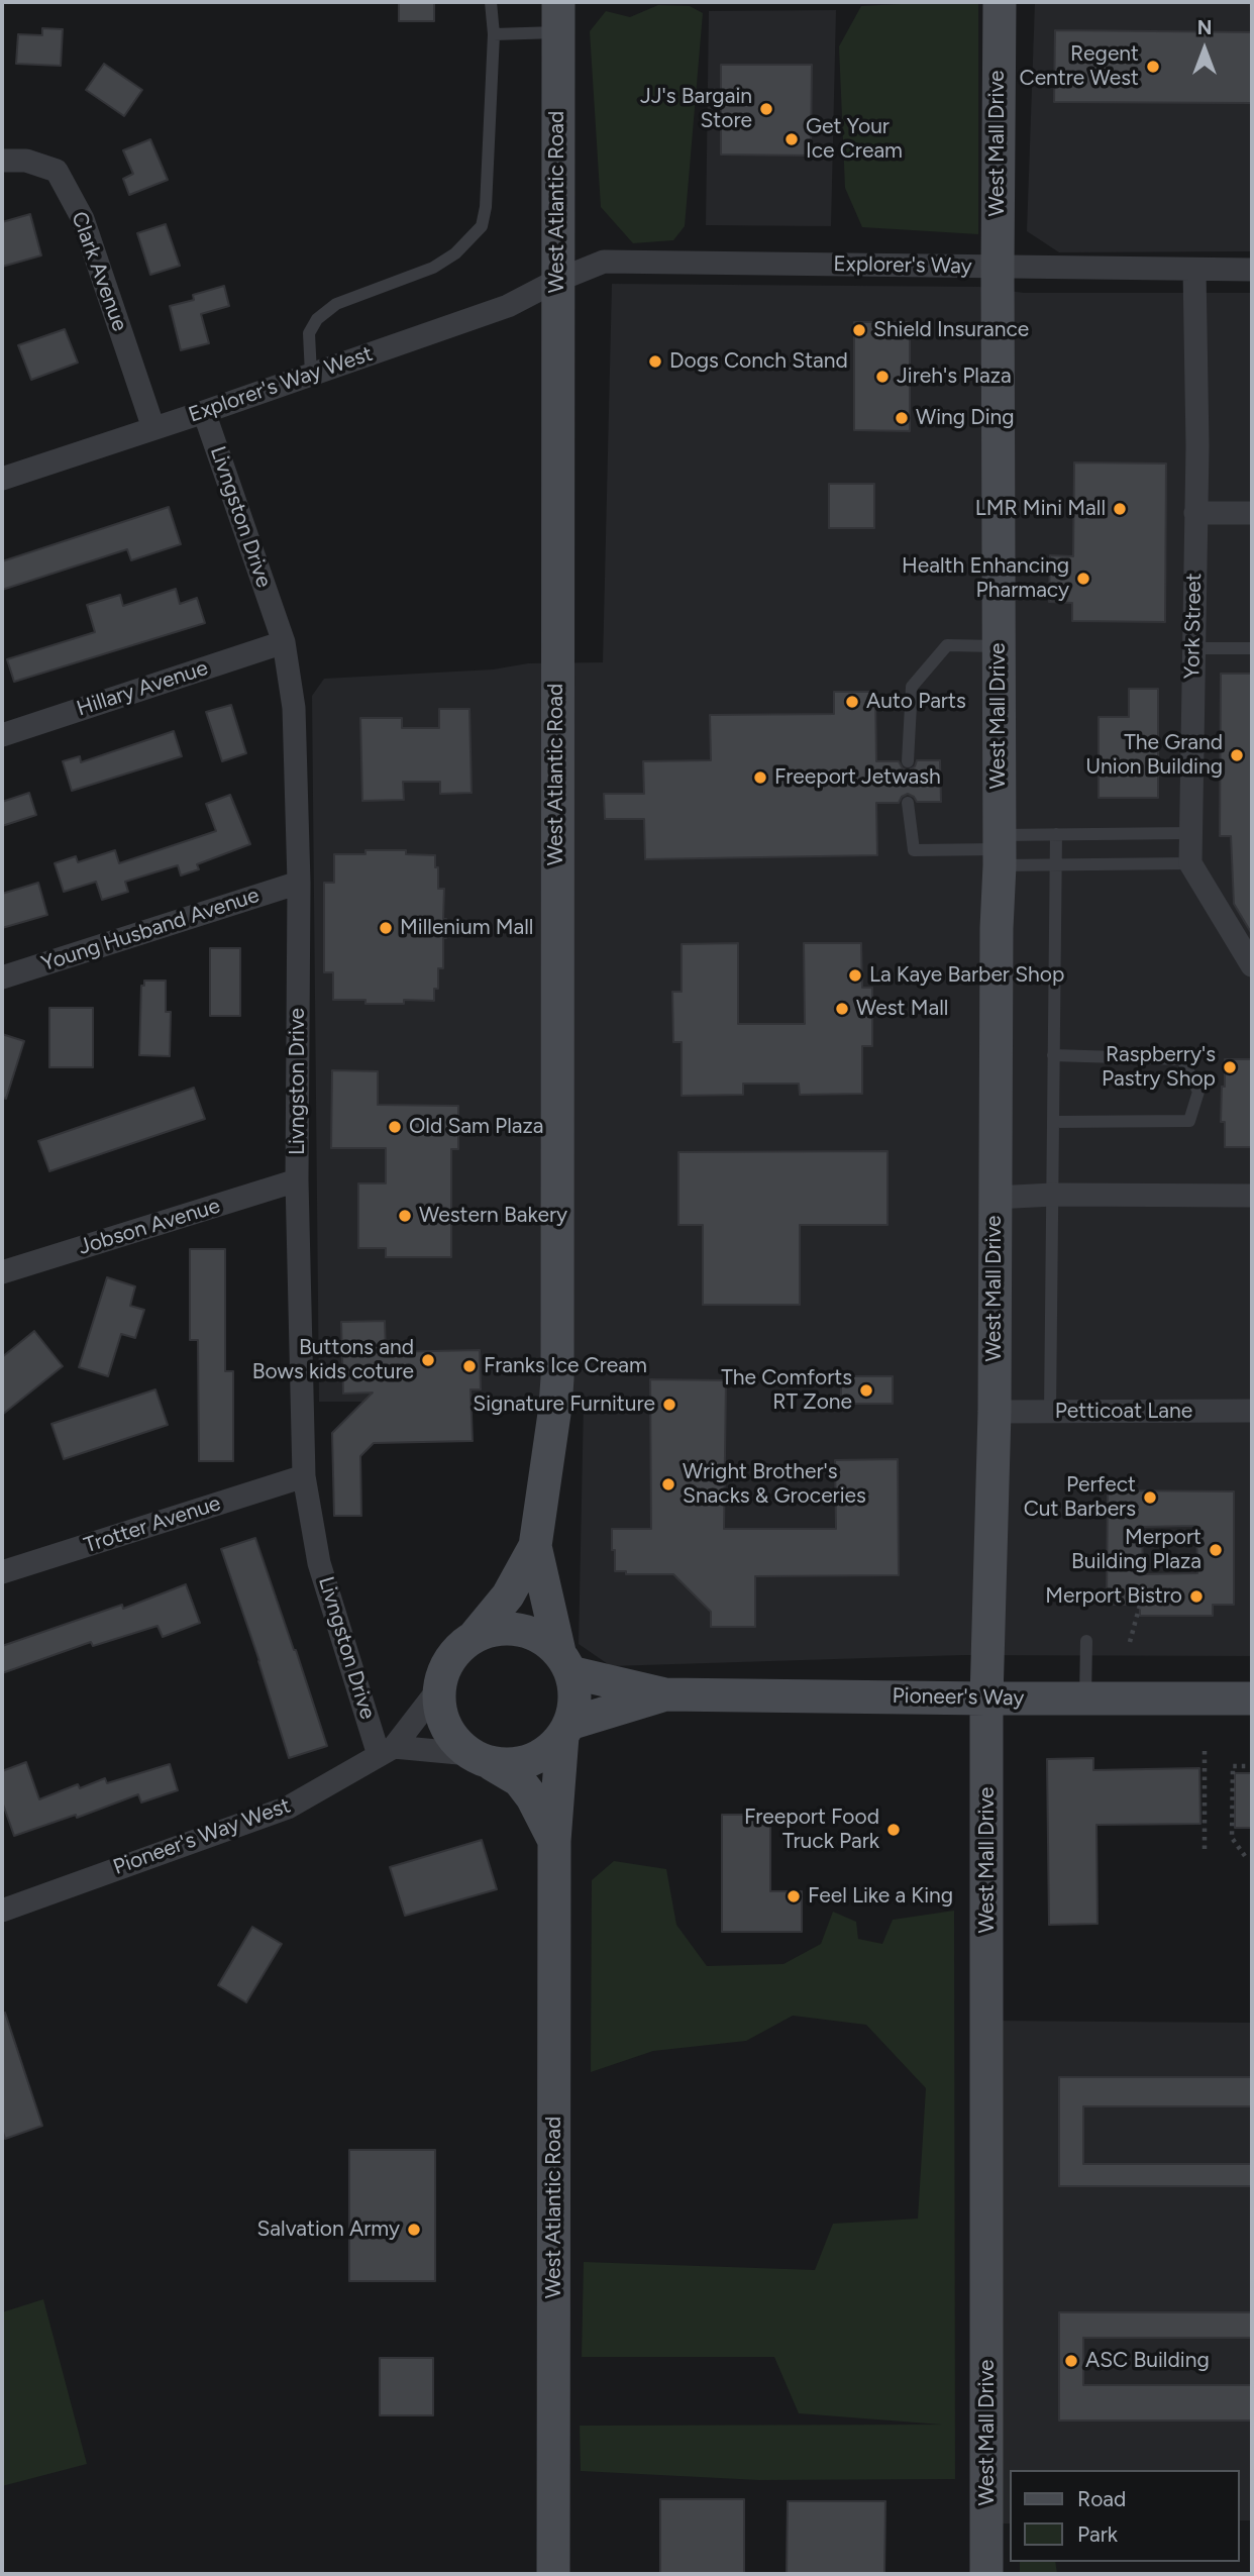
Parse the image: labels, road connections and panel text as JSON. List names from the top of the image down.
{
  "streets": {
    "main road": ["West Mall Drive", "West Atlantic Road", "Pioneer's Way"],
    "street": [
      "Explorer's Way",
      "Clark Avenue",
      "Explorer's Way West",
      "Livngston Drive",
      "York Street",
      "Hillary Avenue",
      "Young Husband Avenue",
      "Jobson Avenue",
      "Petticoat Lane",
      "Trotter Avenue",
      "Pioneer's Way West"
    ]
  },
  "crossings": [
    ["West Mall Drive", "Explorer's Way"],
    ["West Mall Drive", "Petticoat Lane"],
    ["West Mall Drive", "Pioneer's Way"],
    ["West Atlantic Road", "Explorer's Way"],
    ["West Atlantic Road", "Explorer's Way West"],
    ["West Atlantic Road", "Pioneer's Way"],
    ["West Atlantic Road", "Pioneer's Way West"],
    ["Explorer's Way", "Explorer's Way West"],
    ["Explorer's Way", "York Street"],
    ["Clark Avenue", "Explorer's Way West"],
    ["Explorer's Way West", "Livngston Drive"],
    ["Livngston Drive", "Hillary Avenue"],
    ["Livngston Drive", "Young Husband Avenue"],
    ["Livngston Drive", "Jobson Avenue"],
    ["Livngston Drive", "Trotter Avenue"],
    ["Livngston Drive", "Pioneer's Way West"],
    ["Pioneer's Way", "Pioneer's Way West"]
  ],
  "places": [
    "Regent Centre West",
    "JJ's Bargain Store",
    "Get Your Ice Cream",
    "Shield Insurance",
    "Dogs Conch Stand",
    "Jireh's Plaza",
    "Wing Ding",
    "LMR Mini Mall",
    "Health Enhancing Pharmacy",
    "Auto Parts",
    "The Grand Union Building",
    "Freeport Jetwash",
    "Millenium Mall",
    "La Kaye Barber Shop",
    "West Mall",
    "Raspberry's Pastry Shop",
    "Old Sam Plaza",
    "Western Bakery",
    "Buttons and Bows kids coture",
    "Franks Ice Cream",
    "The Comforts RT Zone",
    "Signature Furniture",
    "Wright Brother's Snacks & Groceries",
    "Perfect Cut Barbers",
    "Merport Building Plaza",
    "Merport Bistro",
    "Freeport Food Truck Park",
    "Feel Like a King",
    "Salvation Army",
    "ASC Building"
  ],
  "legend": ["Road", "Park"],
  "north": "top"
}
